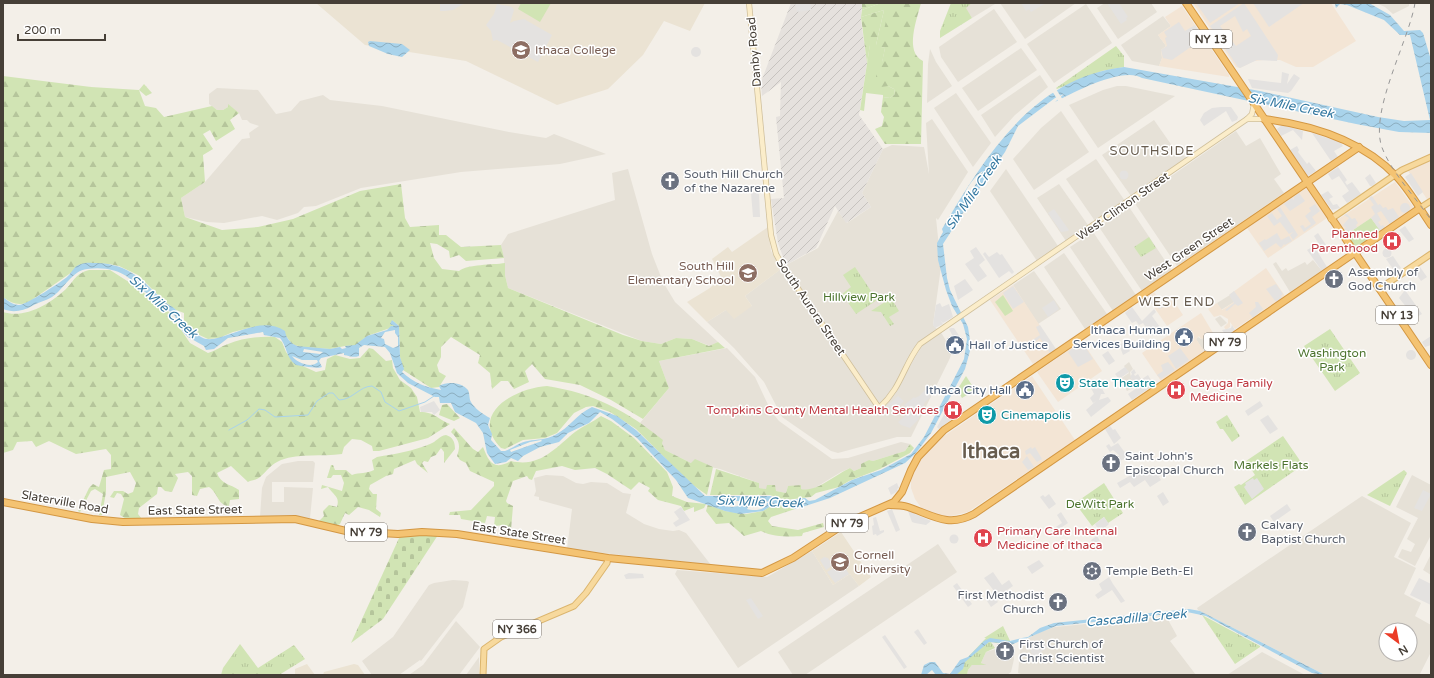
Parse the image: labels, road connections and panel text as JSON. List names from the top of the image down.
{
  "streets": {
    "highway": [
      "NY 13",
      "West Green Street",
      "NY 79",
      "Slaterville Road",
      "East State Street"
    ],
    "main road": [
      "Danby Road",
      "West Clinton Street",
      "South Aurora Street",
      "NY 366"
    ]
  },
  "crossings": [
    ["NY 13", "West Green Street"],
    ["NY 13", "NY 79"],
    ["Danby Road", "South Aurora Street"],
    ["West Clinton Street", "South Aurora Street"],
    ["West Green Street", "NY 79"],
    ["West Green Street", "East State Street"],
    ["NY 79", "East State Street"],
    ["Slaterville Road", "East State Street"],
    ["East State Street", "NY 366"]
  ],
  "districts": ["SOUTHSIDE", "WEST END", "Ithaca"],
  "water": ["Six Mile Creek", "Cascadilla Creek"],
  "parks": [
    "Hillview Park",
    "Washington Park",
    "Markels Flats",
    "DeWitt Park"
  ],
  "places": {
    "school or university": ["Ithaca College", "South Hill Elementary School", "Cornell University"],
    "church": [
      "South Hill Church of the Nazarene",
      "Assembly of God Church",
      "Saint John's Episcopal Church",
      "Calvary Baptist Church",
      "First Methodist Church",
      "First Church of Christ Scientist"
    ],
    "hospital": [
      "Planned Parenthood",
      "Cayuga Family Medicine",
      "Tompkins County Mental Health Services",
      "Primary Care Internal Medicine of Ithaca"
    ],
    "public building": ["Ithaca Human Services Building", "Hall of Justice", "Ithaca City Hall"],
    "theatre": ["State Theatre", "Cinemapolis"],
    "synagogue": ["Temple Beth-El"]
  },
  "scale_bar": "200 m",
  "north": "bottom right"
}
